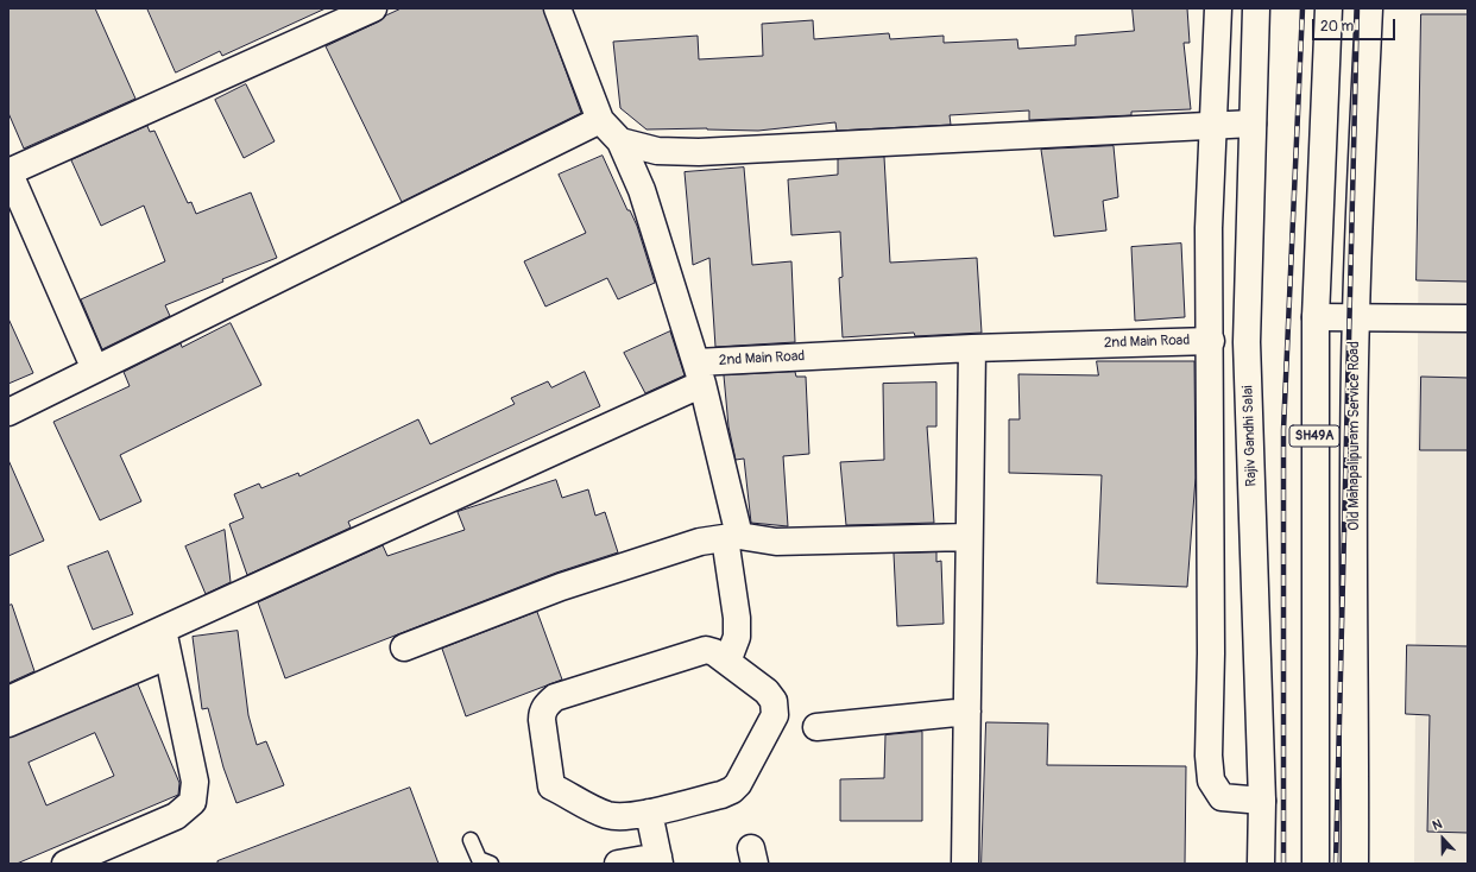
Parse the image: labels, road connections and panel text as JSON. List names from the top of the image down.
{
  "streets": {
    "street": [
      "2nd Main Road",
      "Rajiv Gandhi Salai",
      "SH49A",
      "Old Mahapalipuram Service Road"
    ]
  },
  "scale_bar": "20 m",
  "north": "top"
}
